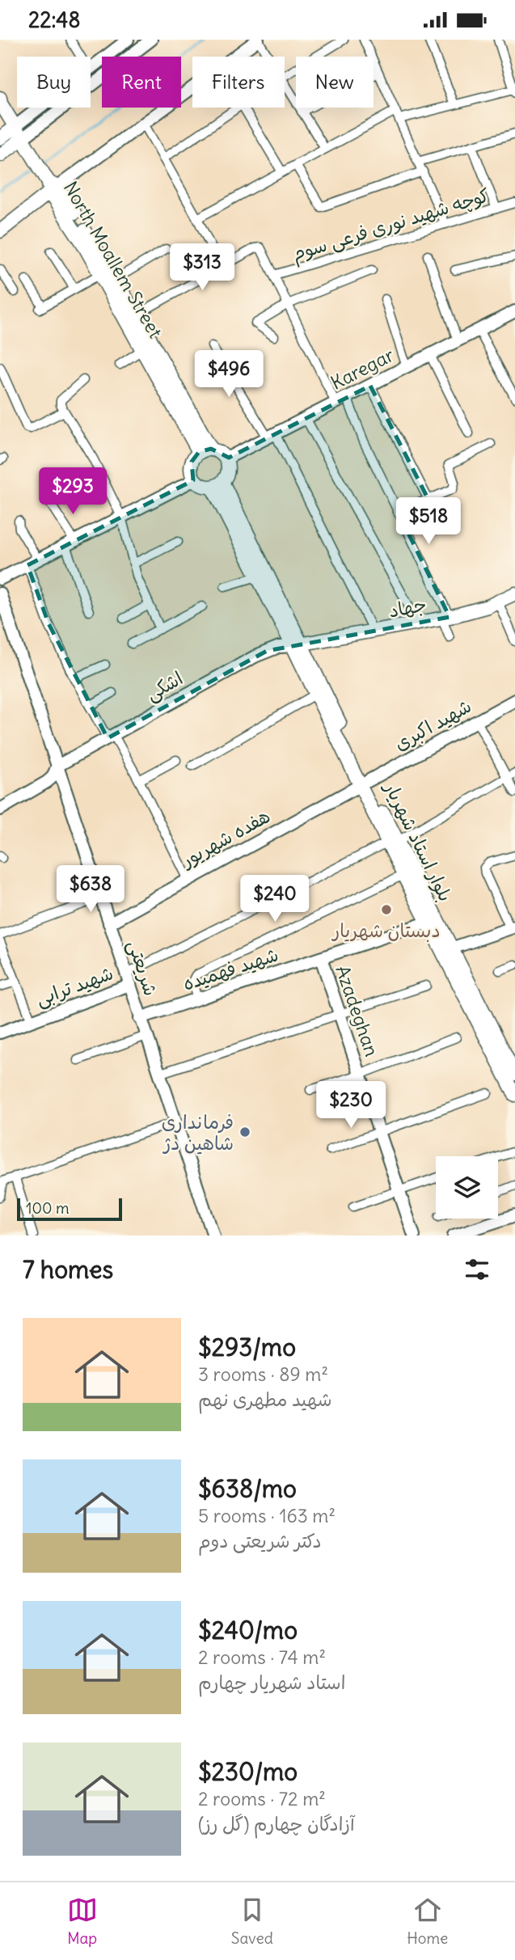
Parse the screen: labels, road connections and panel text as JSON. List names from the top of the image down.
{
  "streets": {
    "main road": ["North Moallem Street", "جهاد", "بلوار استاد شهریار"],
    "street": [
      "کوچه شهید نوری فرعی سوم",
      "Karegar",
      "اشکی",
      "شهید اکبری",
      "هفده شهریور",
      "شریعتی",
      "شهید فهمیده",
      "شهید ترابی",
      "Azadeghan"
    ]
  },
  "crossings": [
    ["North Moallem Street", "Karegar"],
    ["جهاد", "اشکی"],
    ["اشکی", "شریعتی"],
    ["شهید اکبری", "هفده شهریور"],
    ["شهید اکبری", "بلوار استاد شهریار"],
    ["هفده شهریور", "بلوار استاد شهریار"],
    ["هفده شهریور", "شریعتی"],
    ["بلوار استاد شهریار", "شهید فهمیده"],
    ["شریعتی", "شهید فهمیده"],
    ["شریعتی", "شهید ترابی"],
    ["شهید فهمیده", "Azadeghan"]
  ],
  "places": ["دبستان شهریار", "فرمانداری شاهین دژ"],
  "scale_bar": "100 m",
  "page": {
    "status": "22:48",
    "chip": [
      "Buy",
      "Rent",
      "Filters",
      "New"
    ],
    "price": [
      "$313",
      "$496",
      "$293",
      "$518",
      "$638",
      "$240",
      "$230"
    ],
    "scale": "100 m",
    "heading": "7 homes",
    "list": [
      {
        "name": "$293/mo",
        "note": "3 rooms · 89 m² · شهید مطهری نهم"
      },
      {
        "name": "$638/mo",
        "note": "5 rooms · 163 m² · دکتر شریعتی دوم"
      },
      {
        "name": "$240/mo",
        "note": "2 rooms · 74 m² · استاد شهریار چهارم"
      },
      {
        "name": "$230/mo",
        "note": "2 rooms · 72 m² · آزادگان چهارم (گل رز)"
      }
    ],
    "tabs": ["Map", "Saved", "Home"]
  }
}
